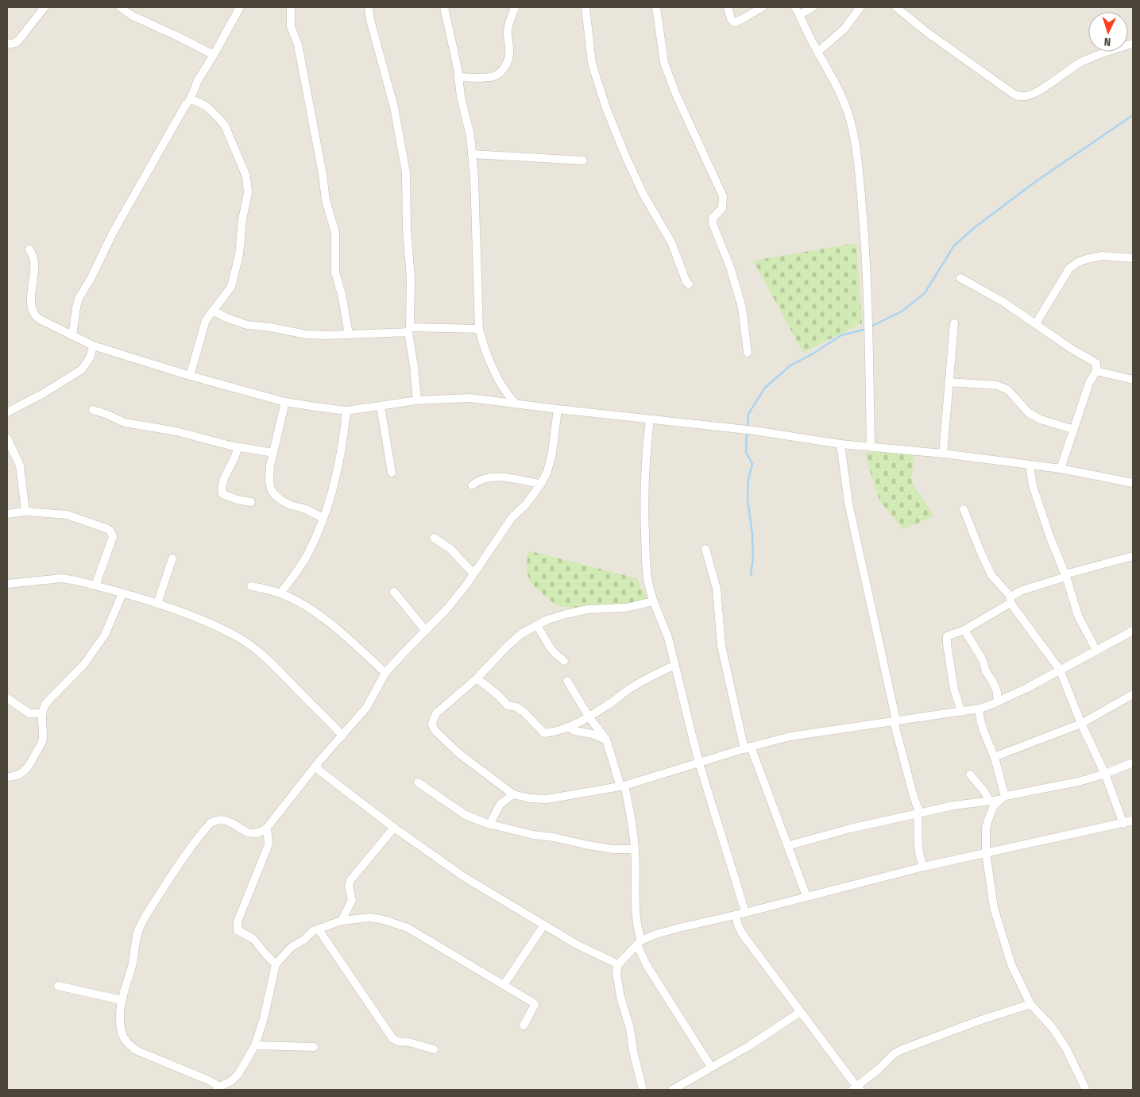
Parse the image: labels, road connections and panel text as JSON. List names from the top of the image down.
{
  "north": "bottom"
}
